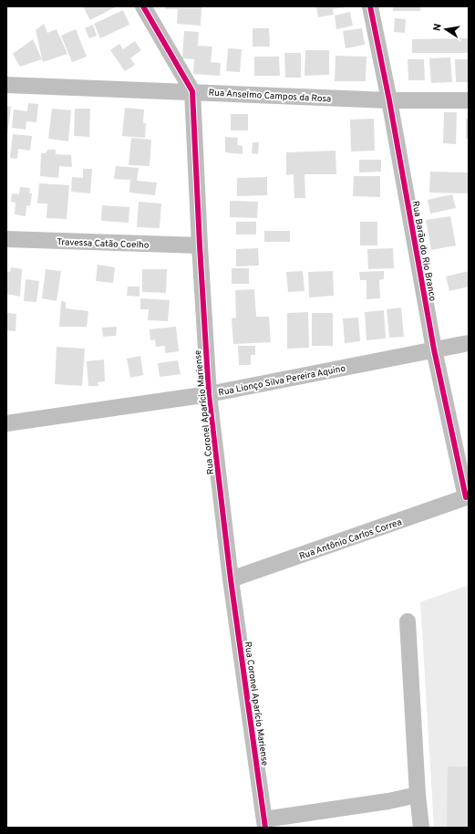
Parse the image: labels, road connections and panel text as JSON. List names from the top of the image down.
{
  "streets": {
    "street": [
      "Rua Anselmo Campos da Rosa",
      "Travessa Catão Coelho",
      "Rua Barão do Rio Branco",
      "Rua Lionço Silva Pereira Aquino",
      "Rua Coronel Aparício Mariense",
      "Rua Antônio Carlos Correa"
    ]
  },
  "crossings": [
    ["Rua Anselmo Campos da Rosa", "Rua Barão do Rio Branco"],
    ["Rua Anselmo Campos da Rosa", "Rua Coronel Aparício Mariense"],
    ["Travessa Catão Coelho", "Rua Coronel Aparício Mariense"],
    ["Rua Barão do Rio Branco", "Rua Lionço Silva Pereira Aquino"],
    ["Rua Barão do Rio Branco", "Rua Antônio Carlos Correa"],
    ["Rua Lionço Silva Pereira Aquino", "Rua Coronel Aparício Mariense"],
    ["Rua Coronel Aparício Mariense", "Rua Antônio Carlos Correa"]
  ],
  "north": "left"
}
